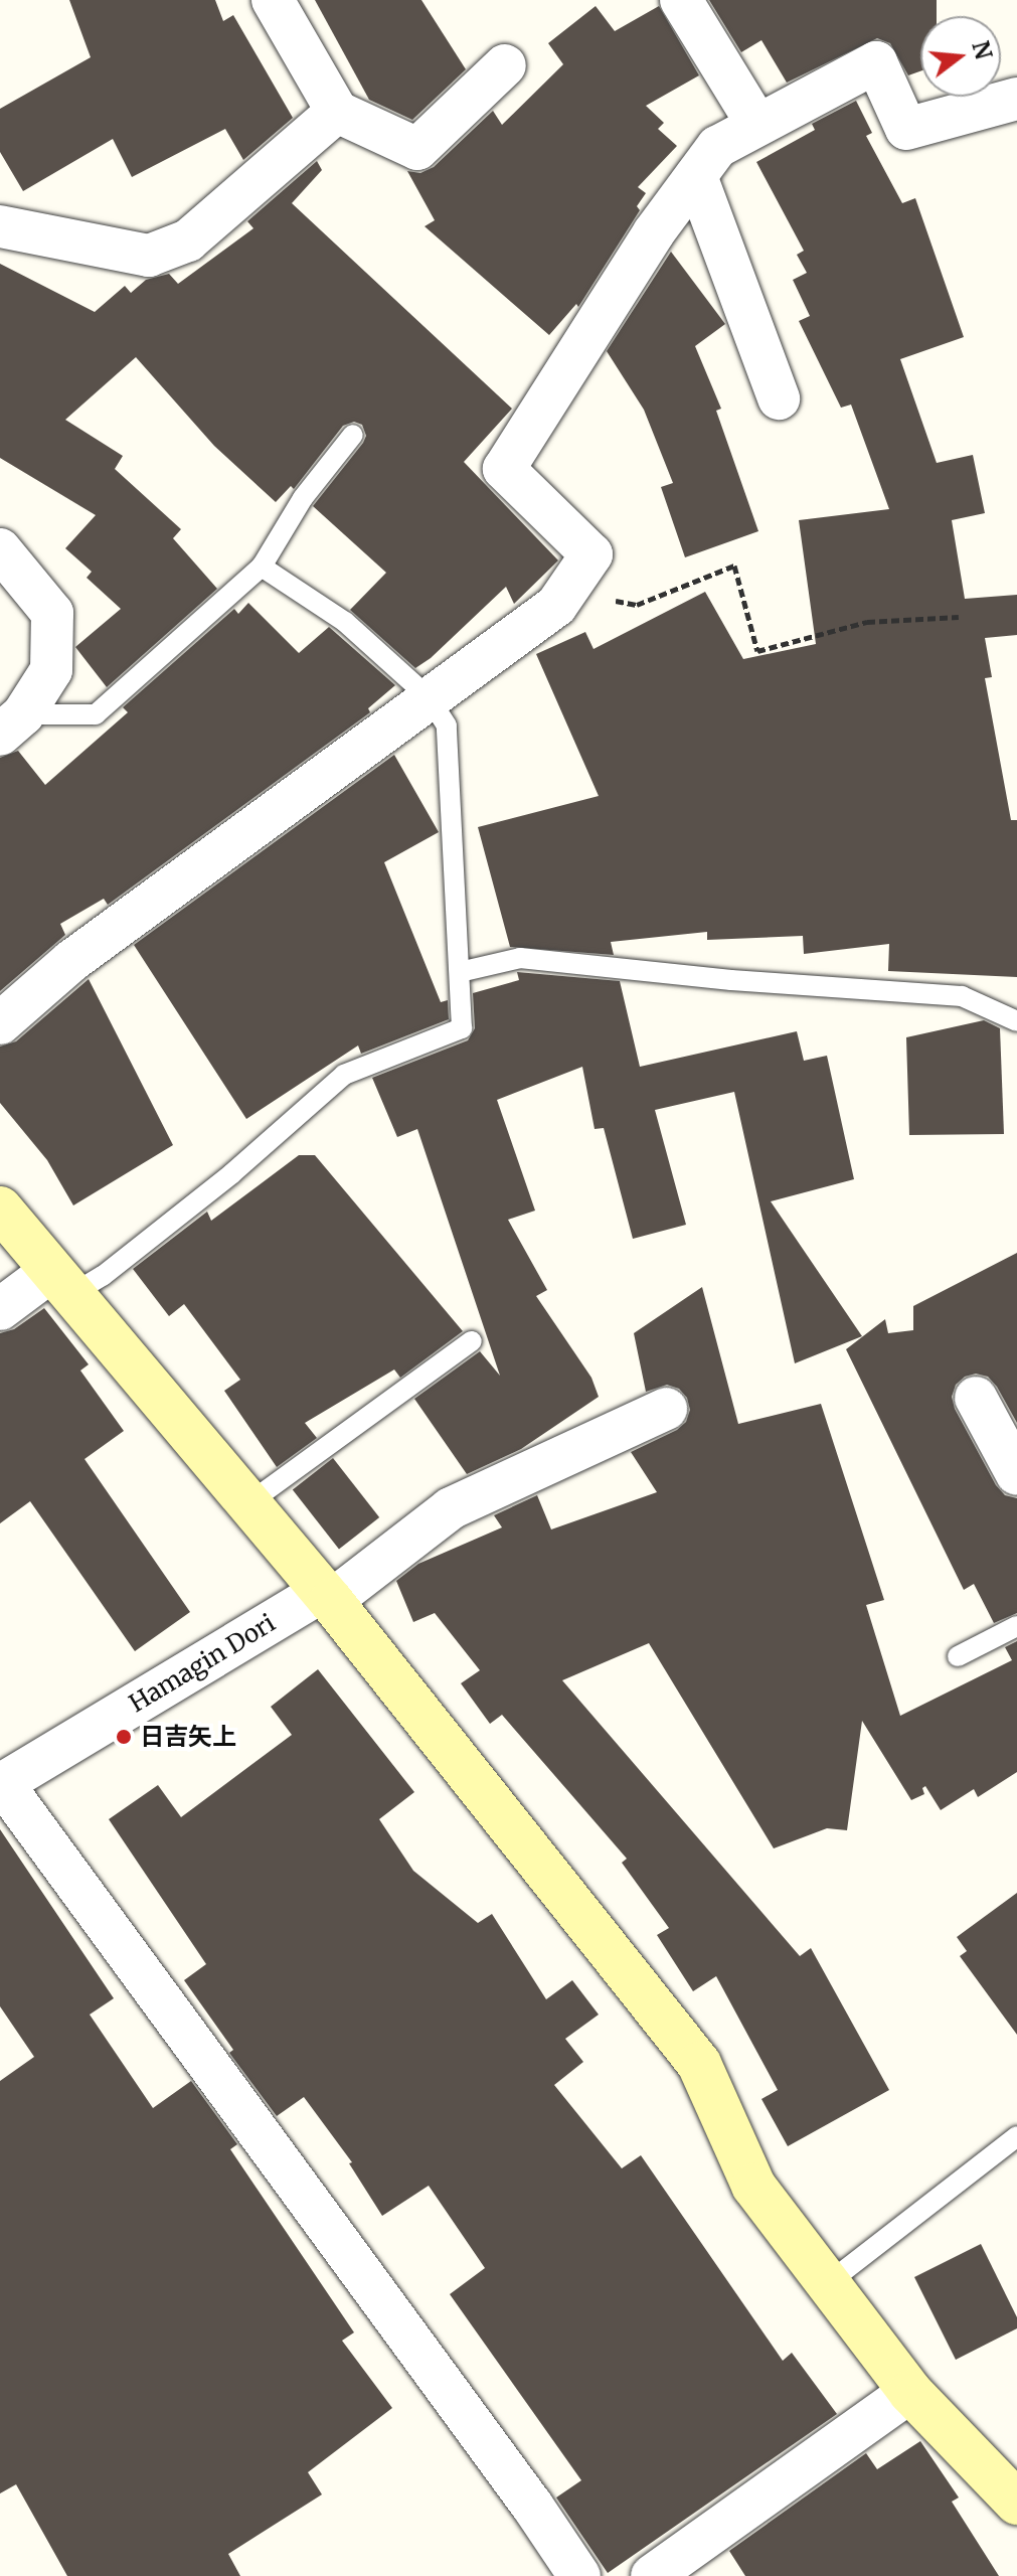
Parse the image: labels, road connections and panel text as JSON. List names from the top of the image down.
{
  "streets": {
    "street": ["Hamagin Dori"]
  },
  "places": ["日吉矢上"],
  "north": "right"
}
